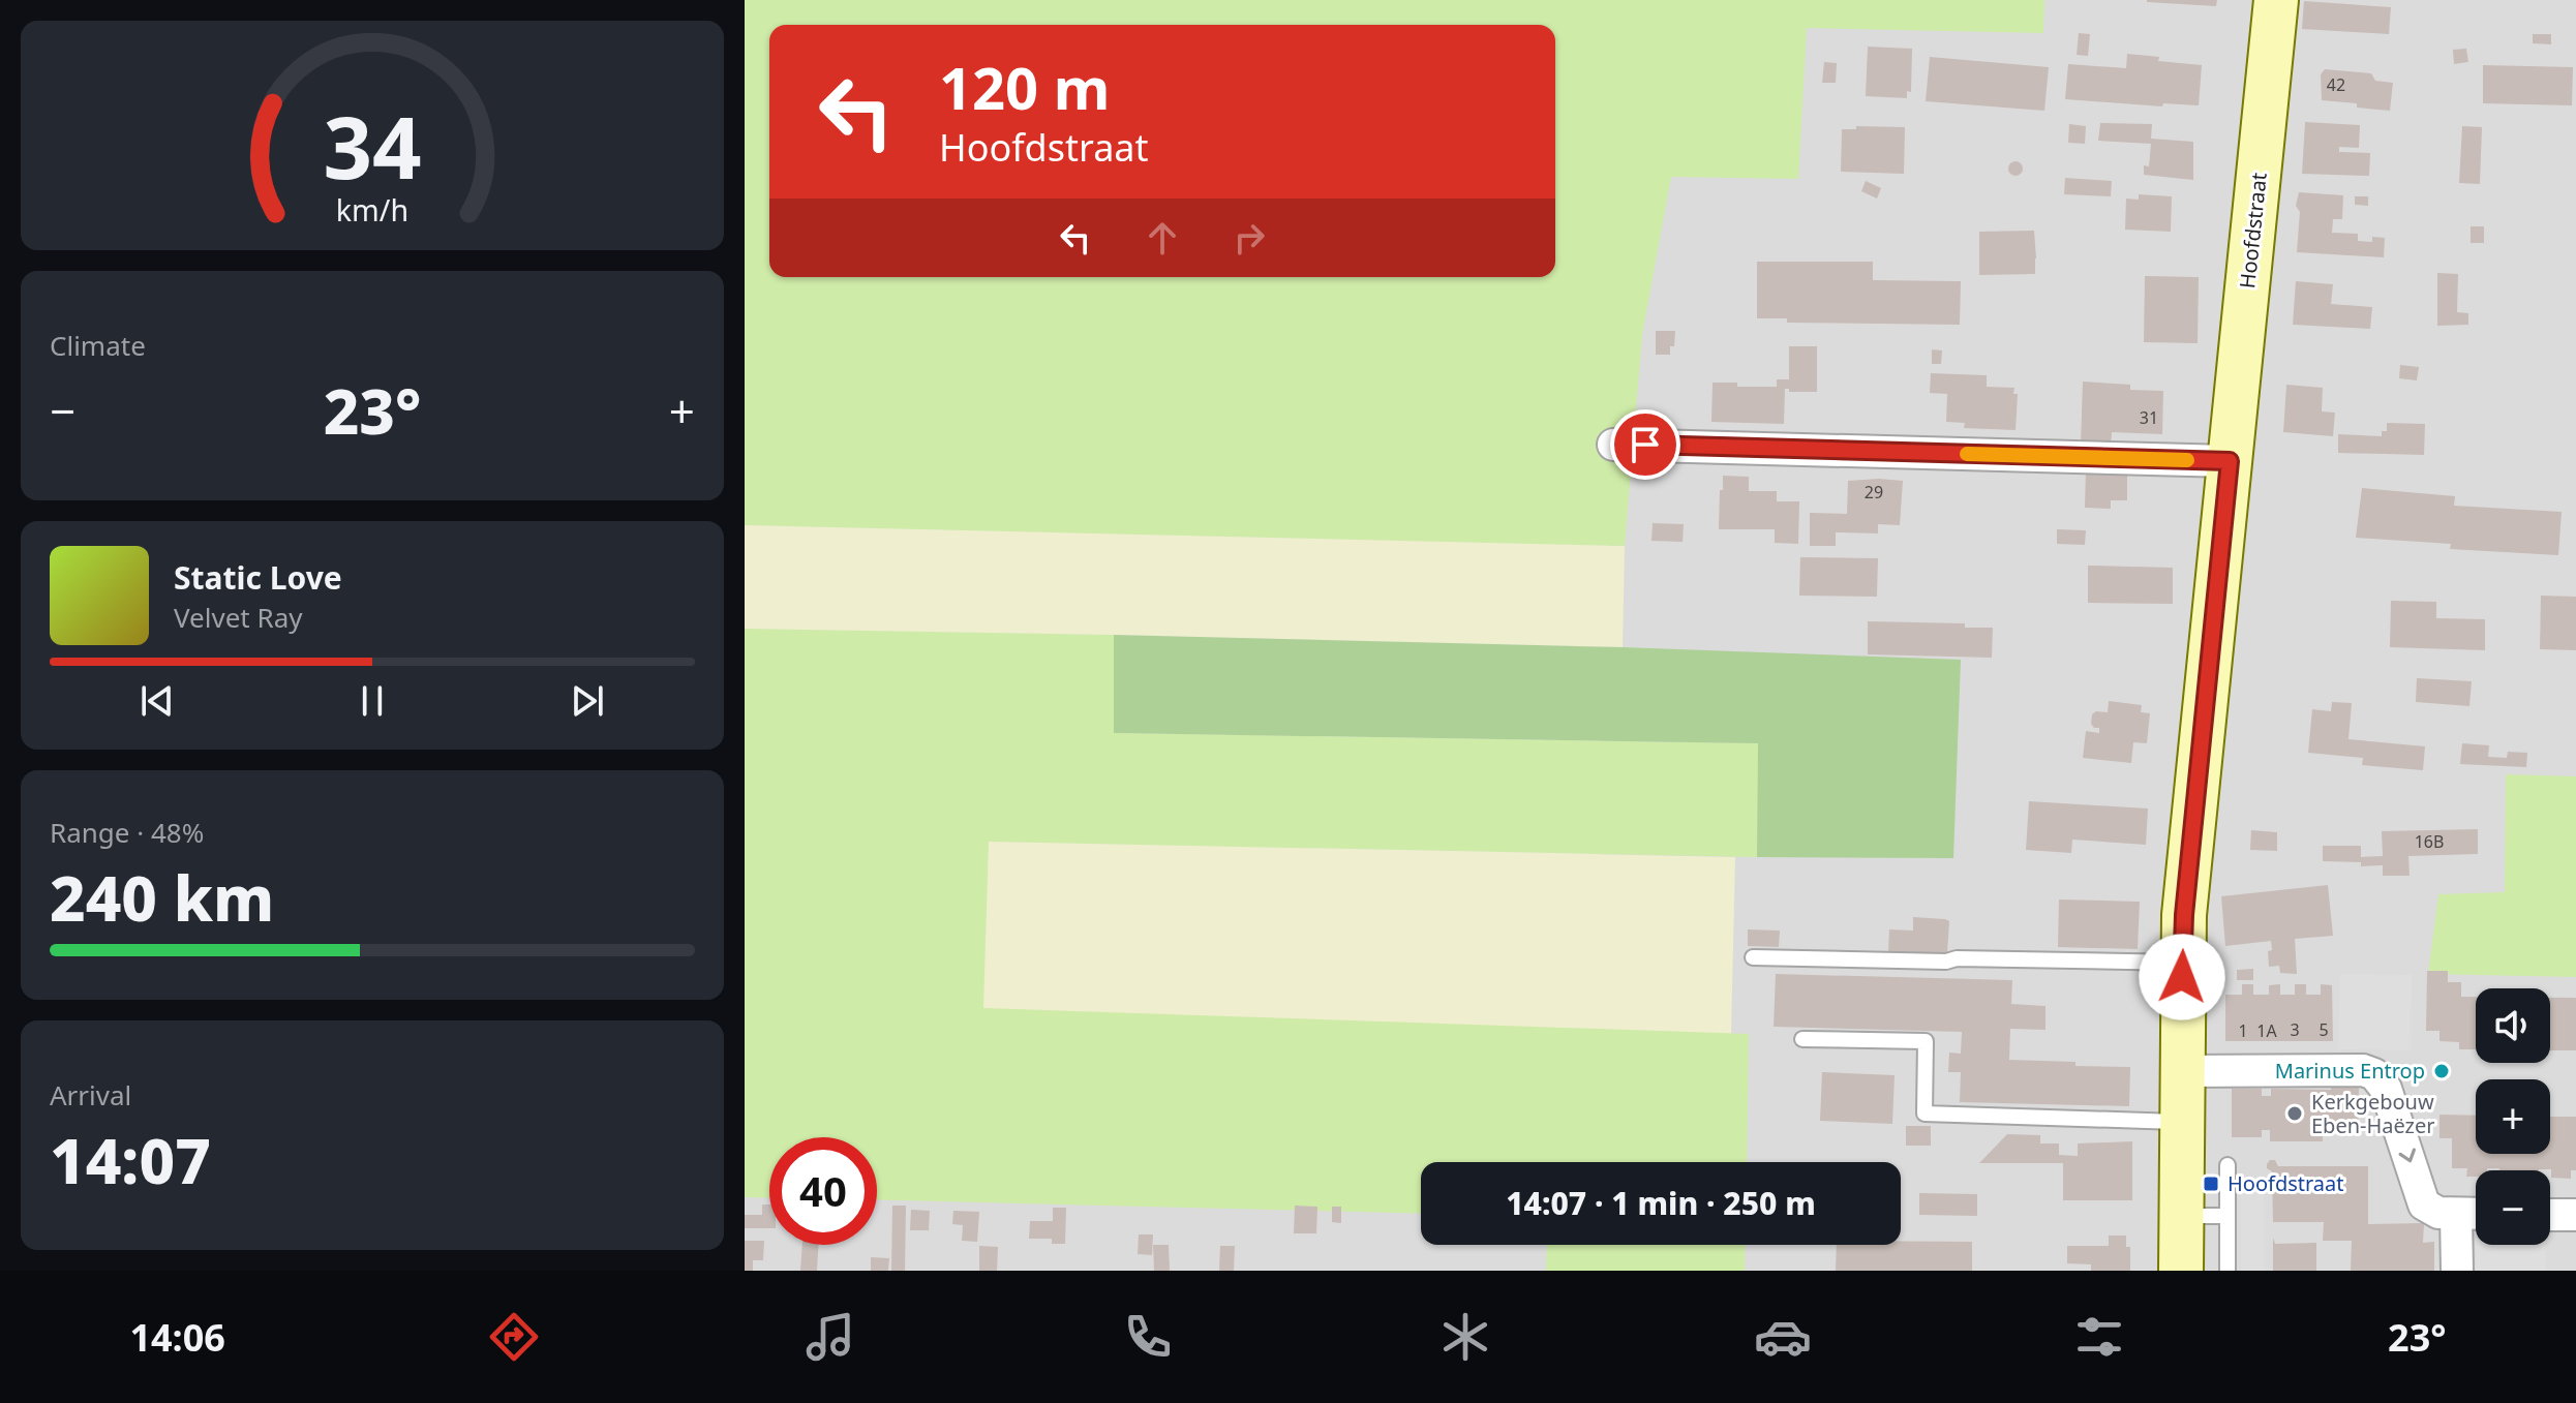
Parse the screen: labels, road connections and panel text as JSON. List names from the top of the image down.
{
  "streets": {
    "street": ["Hoofdstraat"]
  },
  "places": {
    "other": ["Marinus Entrop", "Kerkgebouw Eben-Haëzer"],
    "transit": ["Hoofdstraat"]
  },
  "house_numbers": [
    "42",
    "31",
    "29",
    "16B",
    "3",
    "5",
    "1",
    "1A"
  ],
  "page": {
    "turn": ["120 m", "Hoofdstraat"],
    "tile": [
      "Climate",
      ["Range · 48%", "240 km"],
      ["Arrival", "14:07"]
    ],
    "heat": ["−", "23°", "+"],
    "song": ["Static Love", "Velvet Ray"],
    "map_buttons": ["+", "−"],
    "limit": "40",
    "trip": "14:07 · 1 min · 250 m",
    "tabs": ["14:06", "23°"],
    "gauge": ["34", "km/h"]
  }
}
